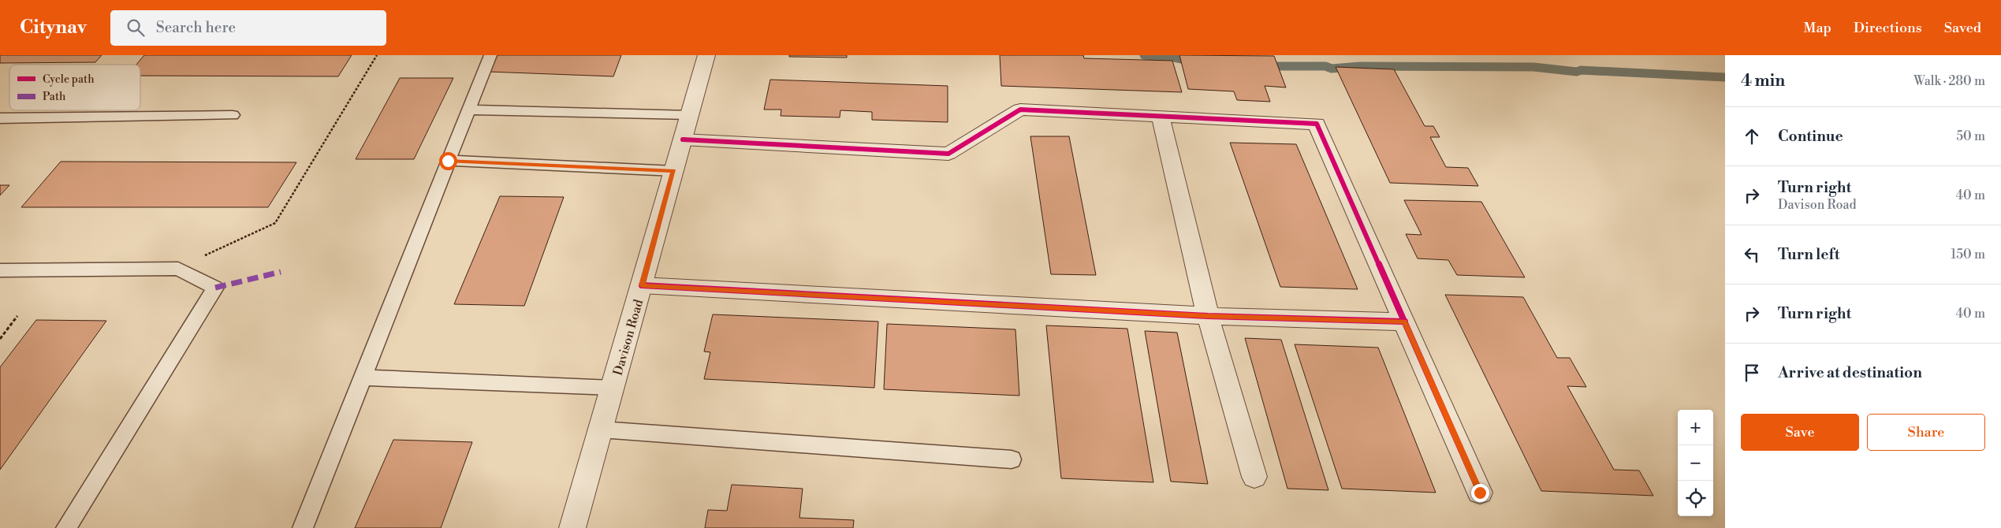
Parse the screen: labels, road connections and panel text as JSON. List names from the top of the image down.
{
  "streets": {
    "street": ["Davison Road"]
  },
  "legend": ["Cycle path", "Path"],
  "page": {
    "header": "Citynav",
    "search": "Search here",
    "nav": ["Map", "Directions", "Saved"],
    "heading": ["4 min", "Walk · 280 m"],
    "list": [
      ["Continue", "50 m"],
      ["Turn right", "Davison Road", "40 m"],
      ["Turn left", "150 m"],
      ["Turn right", "40 m"],
      "Arrive at destination"
    ],
    "buttons": ["Save", "Share"],
    "map_buttons": ["+", "−"]
  }
}
